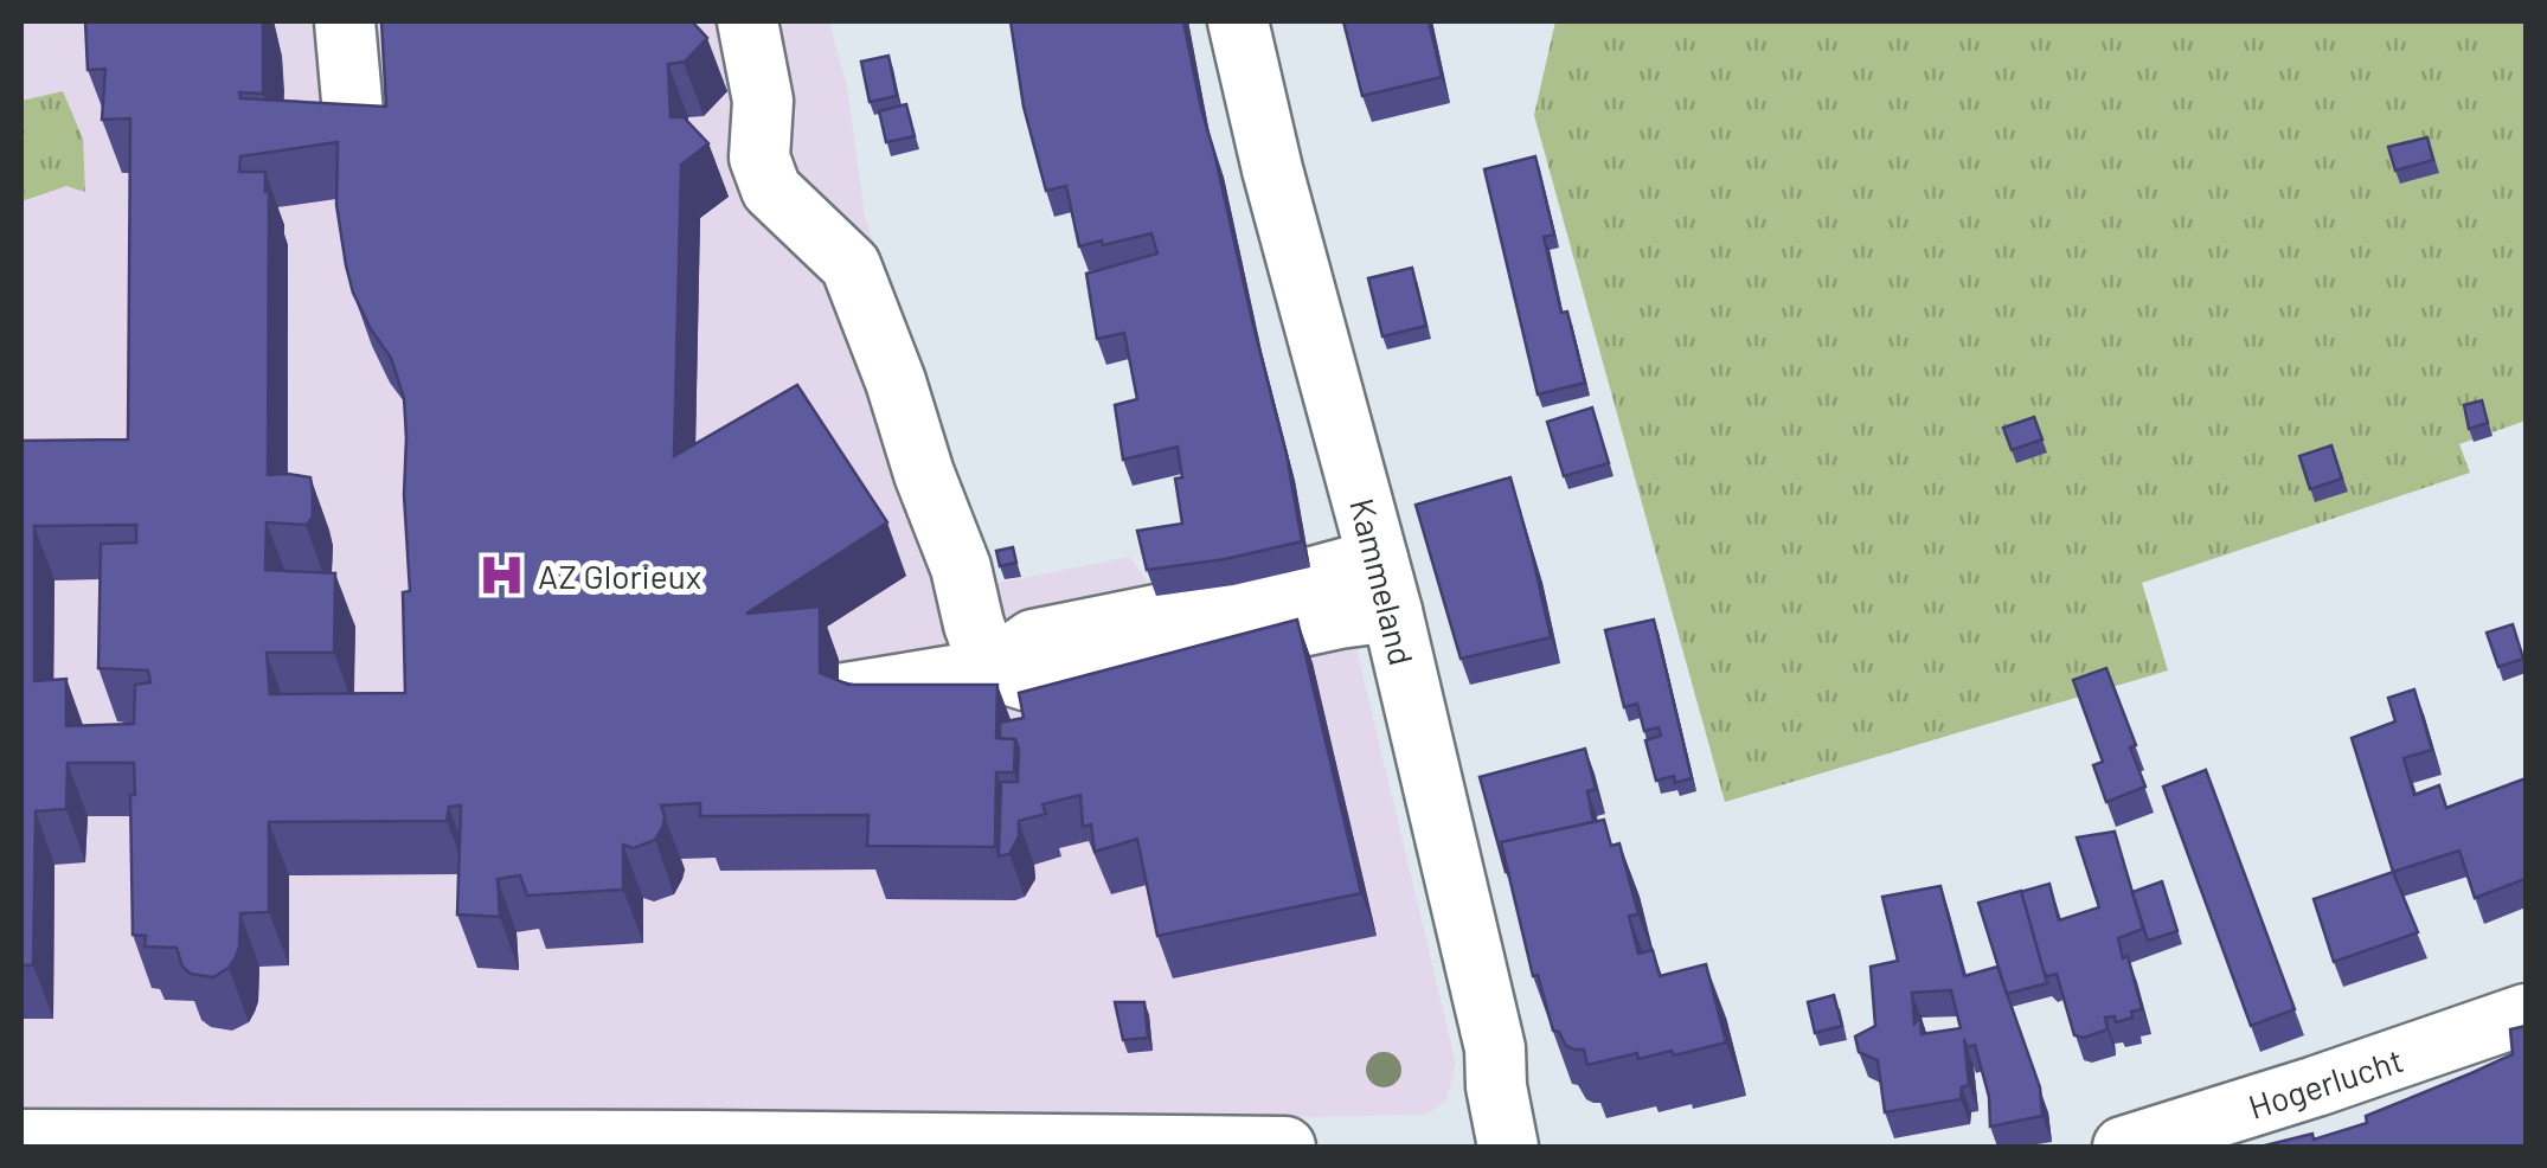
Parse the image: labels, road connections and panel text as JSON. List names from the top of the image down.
{
  "streets": {
    "street": ["Kammeland", "Hogerlucht"]
  },
  "places": {
    "hospital": ["AZ Glorieux"]
  }
}
